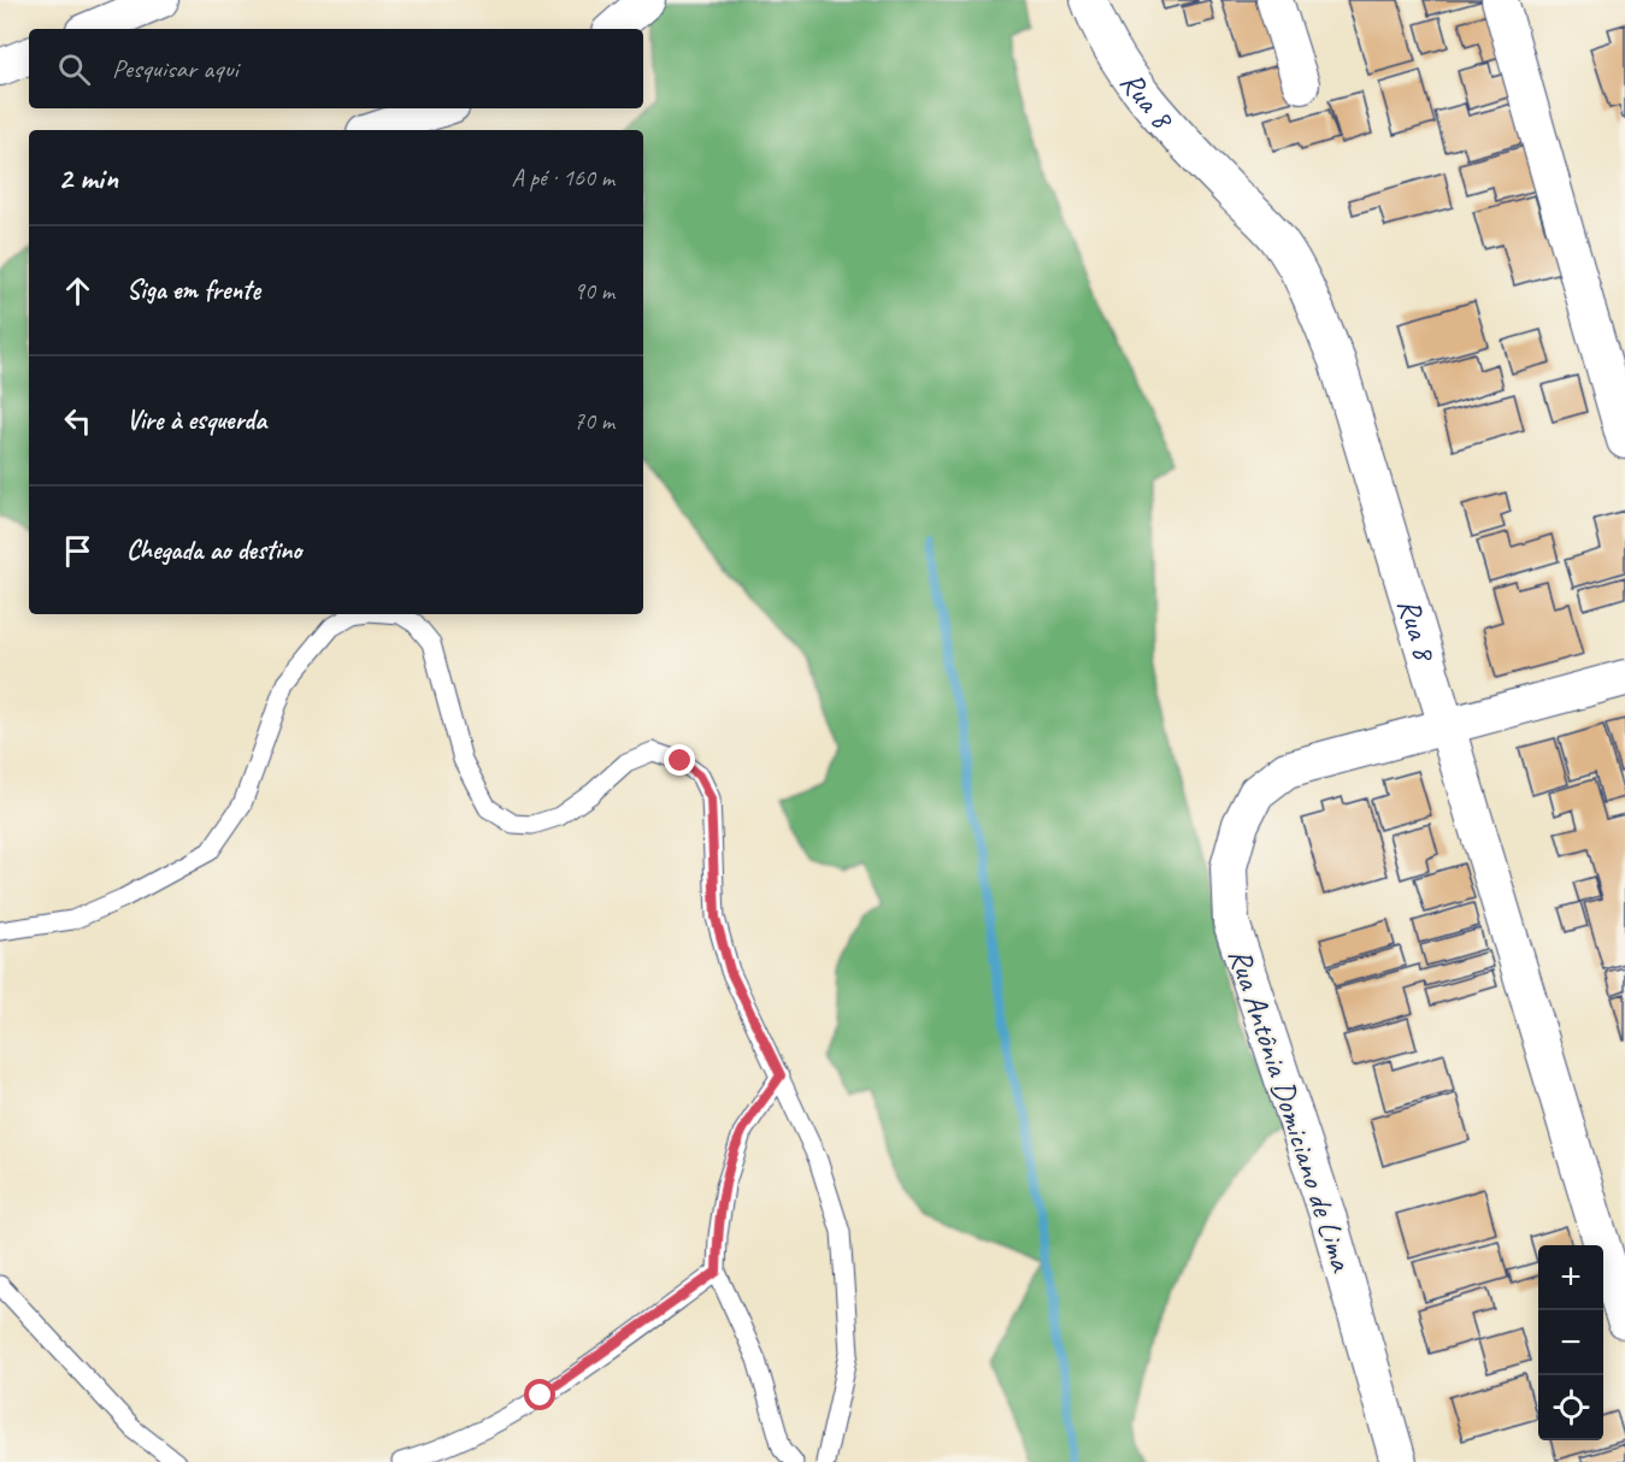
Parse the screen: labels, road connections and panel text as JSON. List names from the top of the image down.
{
  "streets": {
    "street": ["Rua 8", "Rua Antônia Domiciano de Lima"]
  },
  "crossings": [
    ["Rua 8", "Rua Antônia Domiciano de Lima"]
  ],
  "page": {
    "search": "Pesquisar aqui",
    "heading": ["2 min", "A pé · 160 m"],
    "list": [
      ["Siga em frente", "90 m"],
      ["Vire à esquerda", "70 m"],
      "Chegada ao destino"
    ],
    "map_buttons": ["+", "−"]
  }
}
